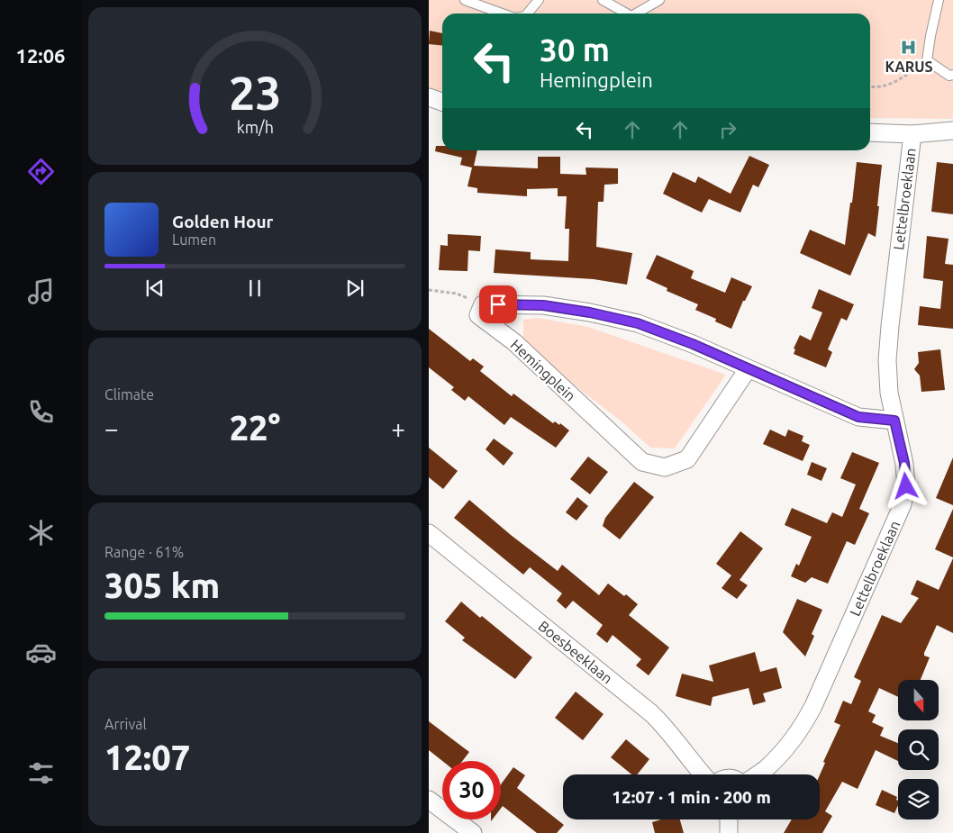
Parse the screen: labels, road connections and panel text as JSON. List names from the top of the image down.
{
  "streets": {
    "street": ["Lettelbroeklaan", "Hemingplein", "Boesbeeklaan"]
  },
  "places": {
    "hospital": ["KARUS"]
  },
  "north": "bottom",
  "page": {
    "tabs": "12:06",
    "turn": ["30 m", "Hemingplein"],
    "song": ["Golden Hour", "Lumen"],
    "tile": [
      "Climate",
      ["Range · 61%", "305 km"],
      ["Arrival", "12:07"]
    ],
    "heat": ["−", "22°", "+"],
    "limit": "30",
    "trip": "12:07 · 1 min · 200 m",
    "gauge": ["23", "km/h"]
  }
}
